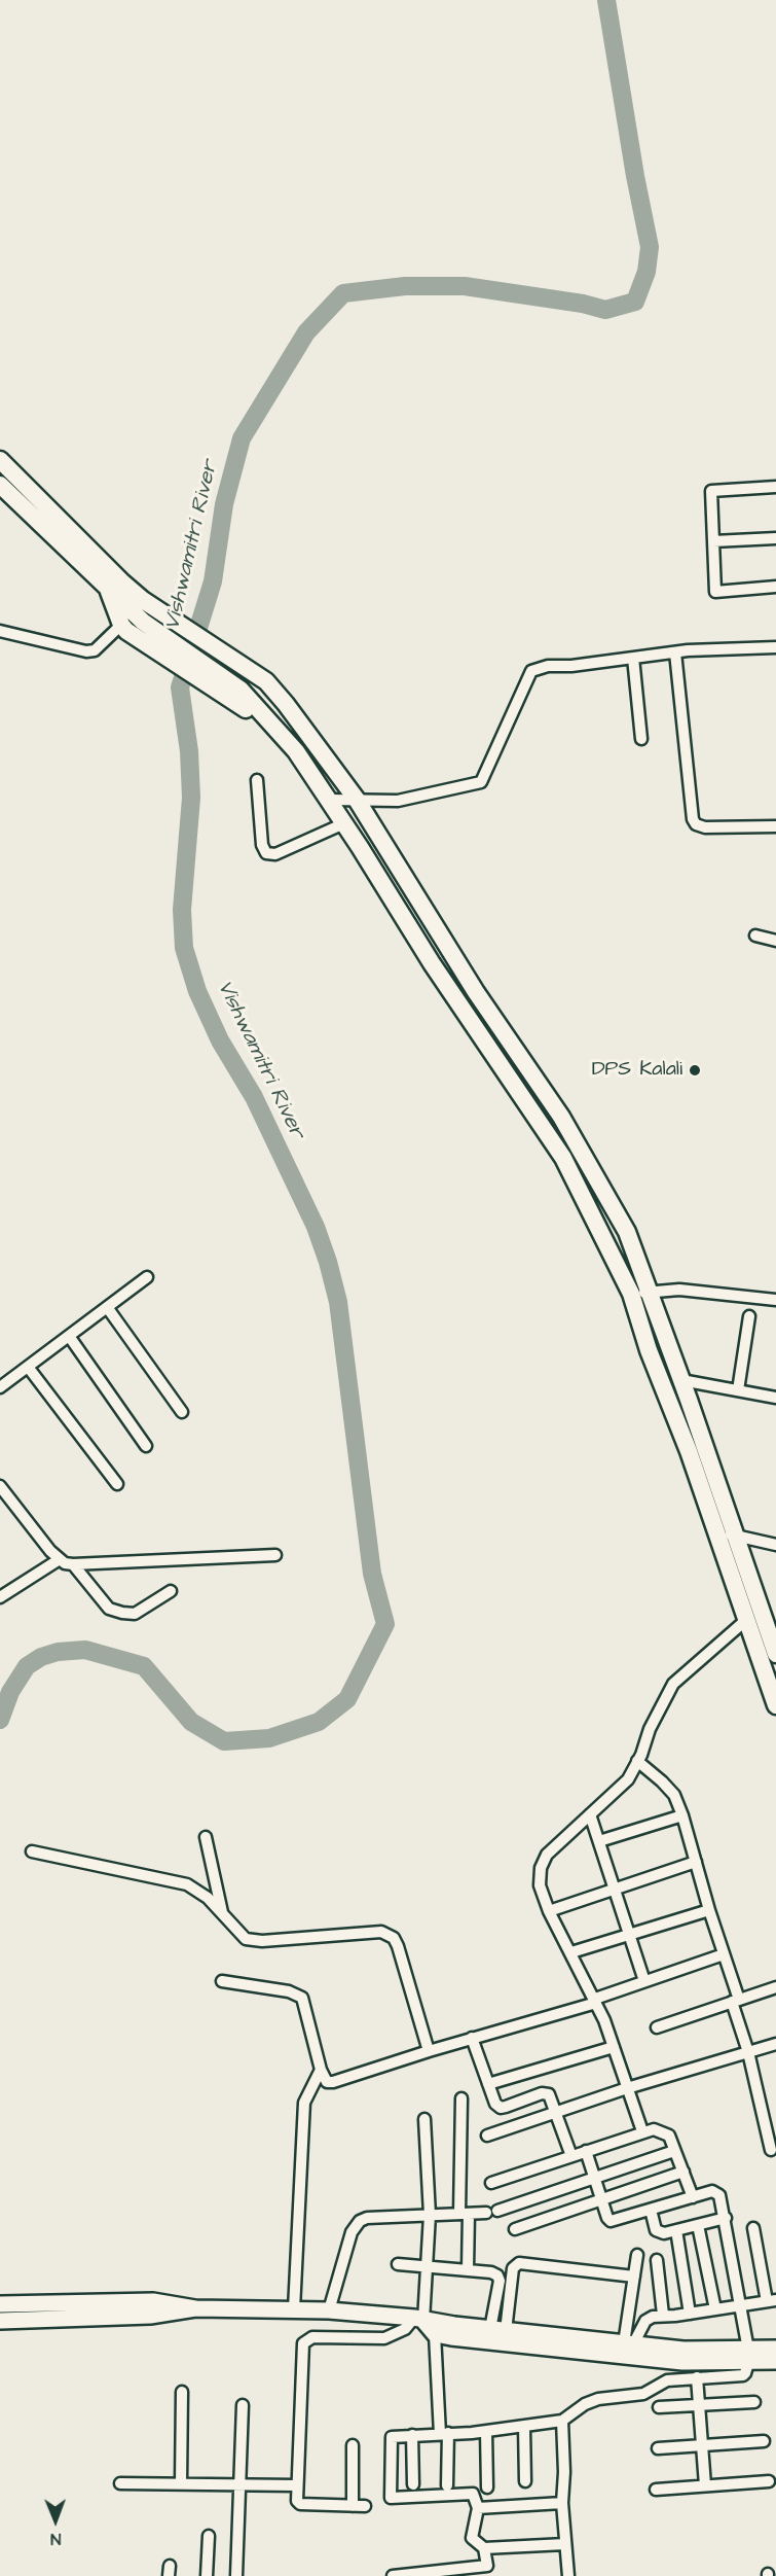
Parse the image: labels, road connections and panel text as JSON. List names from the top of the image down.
{
  "water": ["Vishwamitri River"],
  "places": ["DPS Kalali"],
  "north": "bottom"
}
